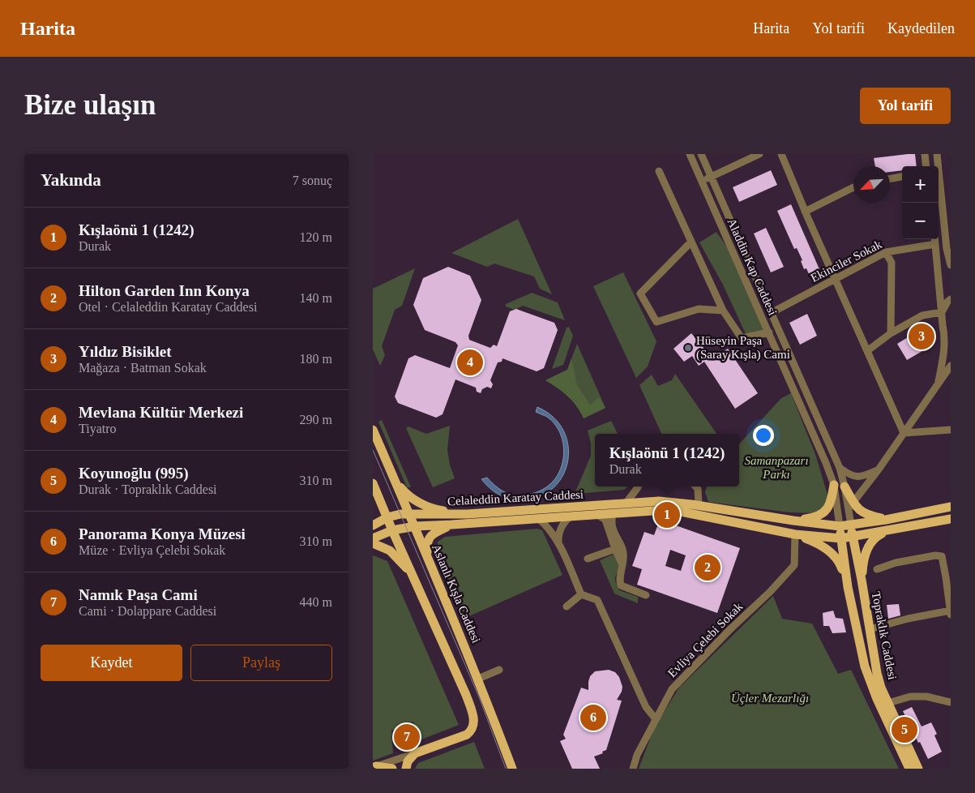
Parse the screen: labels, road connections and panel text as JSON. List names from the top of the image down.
{
  "streets": {
    "main road": ["Celaleddin Karatay Caddesi", "Aslanlı Kışla Caddesi", "Topraklık Caddesi"],
    "street": ["Ekinciler Sokak", "Aladdin Kap Caddesi", "Evliya Çelebi Sokak"]
  },
  "crossings": [
    ["Ekinciler Sokak", "Aladdin Kap Caddesi"],
    ["Aladdin Kap Caddesi", "Celaleddin Karatay Caddesi"],
    ["Aladdin Kap Caddesi", "Topraklık Caddesi"],
    ["Celaleddin Karatay Caddesi", "Aslanlı Kışla Caddesi"],
    ["Celaleddin Karatay Caddesi", "Topraklık Caddesi"],
    ["Celaleddin Karatay Caddesi", "Evliya Çelebi Sokak"]
  ],
  "parks": ["Samanpazarı Parkı", "Üçler Mezarlığı"],
  "places": ["Hüseyin Paşa (Saray Kışla) Cami"],
  "north": "bottom left",
  "page": {
    "header": "Harita",
    "nav": ["Harita", "Yol tarifi", "Kaydedilen"],
    "buttons": [
      "Yol tarifi",
      ["Kaydet", "Paylaş"]
    ],
    "title": "Bize ulaşın",
    "heading": ["Yakında", "7 sonuç"],
    "map_buttons": ["+", "−"],
    "list": [
      {
        "mark": "1",
        "name": "Kışlaönü 1 (1242)",
        "note": "Durak",
        "value": "120 m"
      },
      {
        "mark": "2",
        "name": "Hilton Garden Inn Konya",
        "note": "Otel · Celaleddin Karatay Caddesi",
        "value": "140 m"
      },
      {
        "mark": "3",
        "name": "Yıldız Bisiklet",
        "note": "Mağaza · Batman Sokak",
        "value": "180 m"
      },
      {
        "mark": "4",
        "name": "Mevlana Kültür Merkezi",
        "note": "Tiyatro",
        "value": "290 m"
      },
      {
        "mark": "5",
        "name": "Koyunoğlu (995)",
        "note": "Durak · Topraklık Caddesi",
        "value": "310 m"
      },
      {
        "mark": "6",
        "name": "Panorama Konya Müzesi",
        "note": "Müze · Evliya Çelebi Sokak",
        "value": "310 m"
      },
      {
        "mark": "7",
        "name": "Namık Paşa Cami",
        "note": "Cami · Dolappare Caddesi",
        "value": "440 m"
      }
    ],
    "pins": [
      "3",
      "4",
      "1",
      "2",
      "6",
      "5",
      "7"
    ],
    "popup": ["Kışlaönü 1 (1242)", "Durak"]
  }
}
